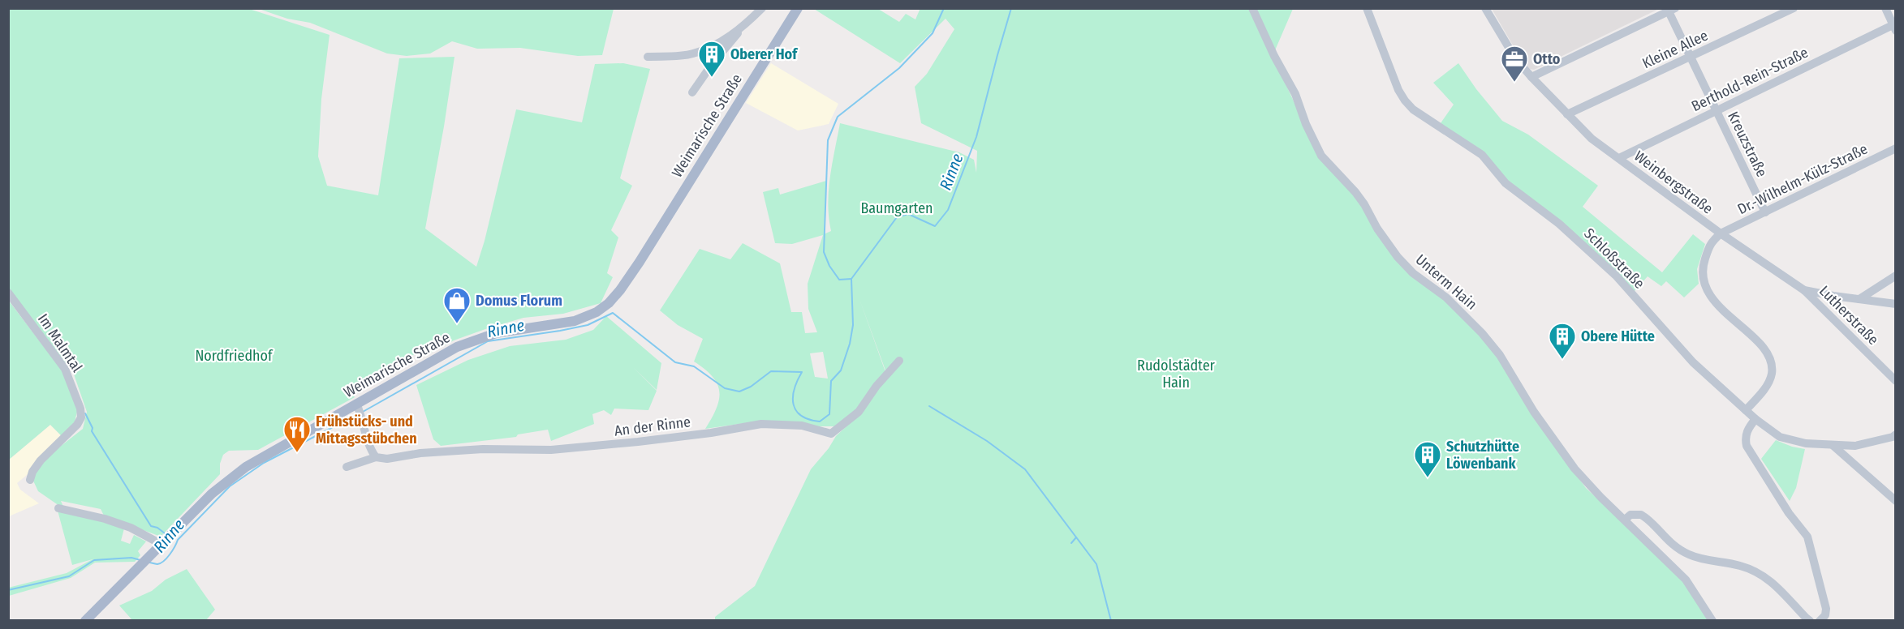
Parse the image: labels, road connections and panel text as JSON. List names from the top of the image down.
{
  "streets": {
    "main road": ["Weimarische Straße"],
    "street": [
      "Kleine Allee",
      "Berthold-Rein-Straße",
      "Kreuzstraße",
      "Dr.-Wilhelm-Külz-Straße",
      "Weinbergstraße",
      "Schloßstraße",
      "Unterm Hain",
      "Lutherstraße",
      "Im Malmtal",
      "An der Rinne"
    ]
  },
  "crossings": [
    ["Kleine Allee", "Kreuzstraße"],
    ["Kleine Allee", "Weinbergstraße"],
    ["Berthold-Rein-Straße", "Kreuzstraße"],
    ["Berthold-Rein-Straße", "Weinbergstraße"],
    ["Kreuzstraße", "Dr.-Wilhelm-Külz-Straße"],
    ["Dr.-Wilhelm-Külz-Straße", "Weinbergstraße"],
    ["Weinbergstraße", "Lutherstraße"]
  ],
  "water": ["Rinne"],
  "parks": ["Baumgarten", "Nordfriedhof", "Rudolstädter Hain"],
  "places": {
    "building": ["Oberer Hof", "Obere Hütte", "Schutzhütte Löwenbank"],
    "office": ["Otto"],
    "shop": ["Domus Florum"],
    "restaurant": ["Frühstücks- und Mittagsstübchen"]
  }
}
